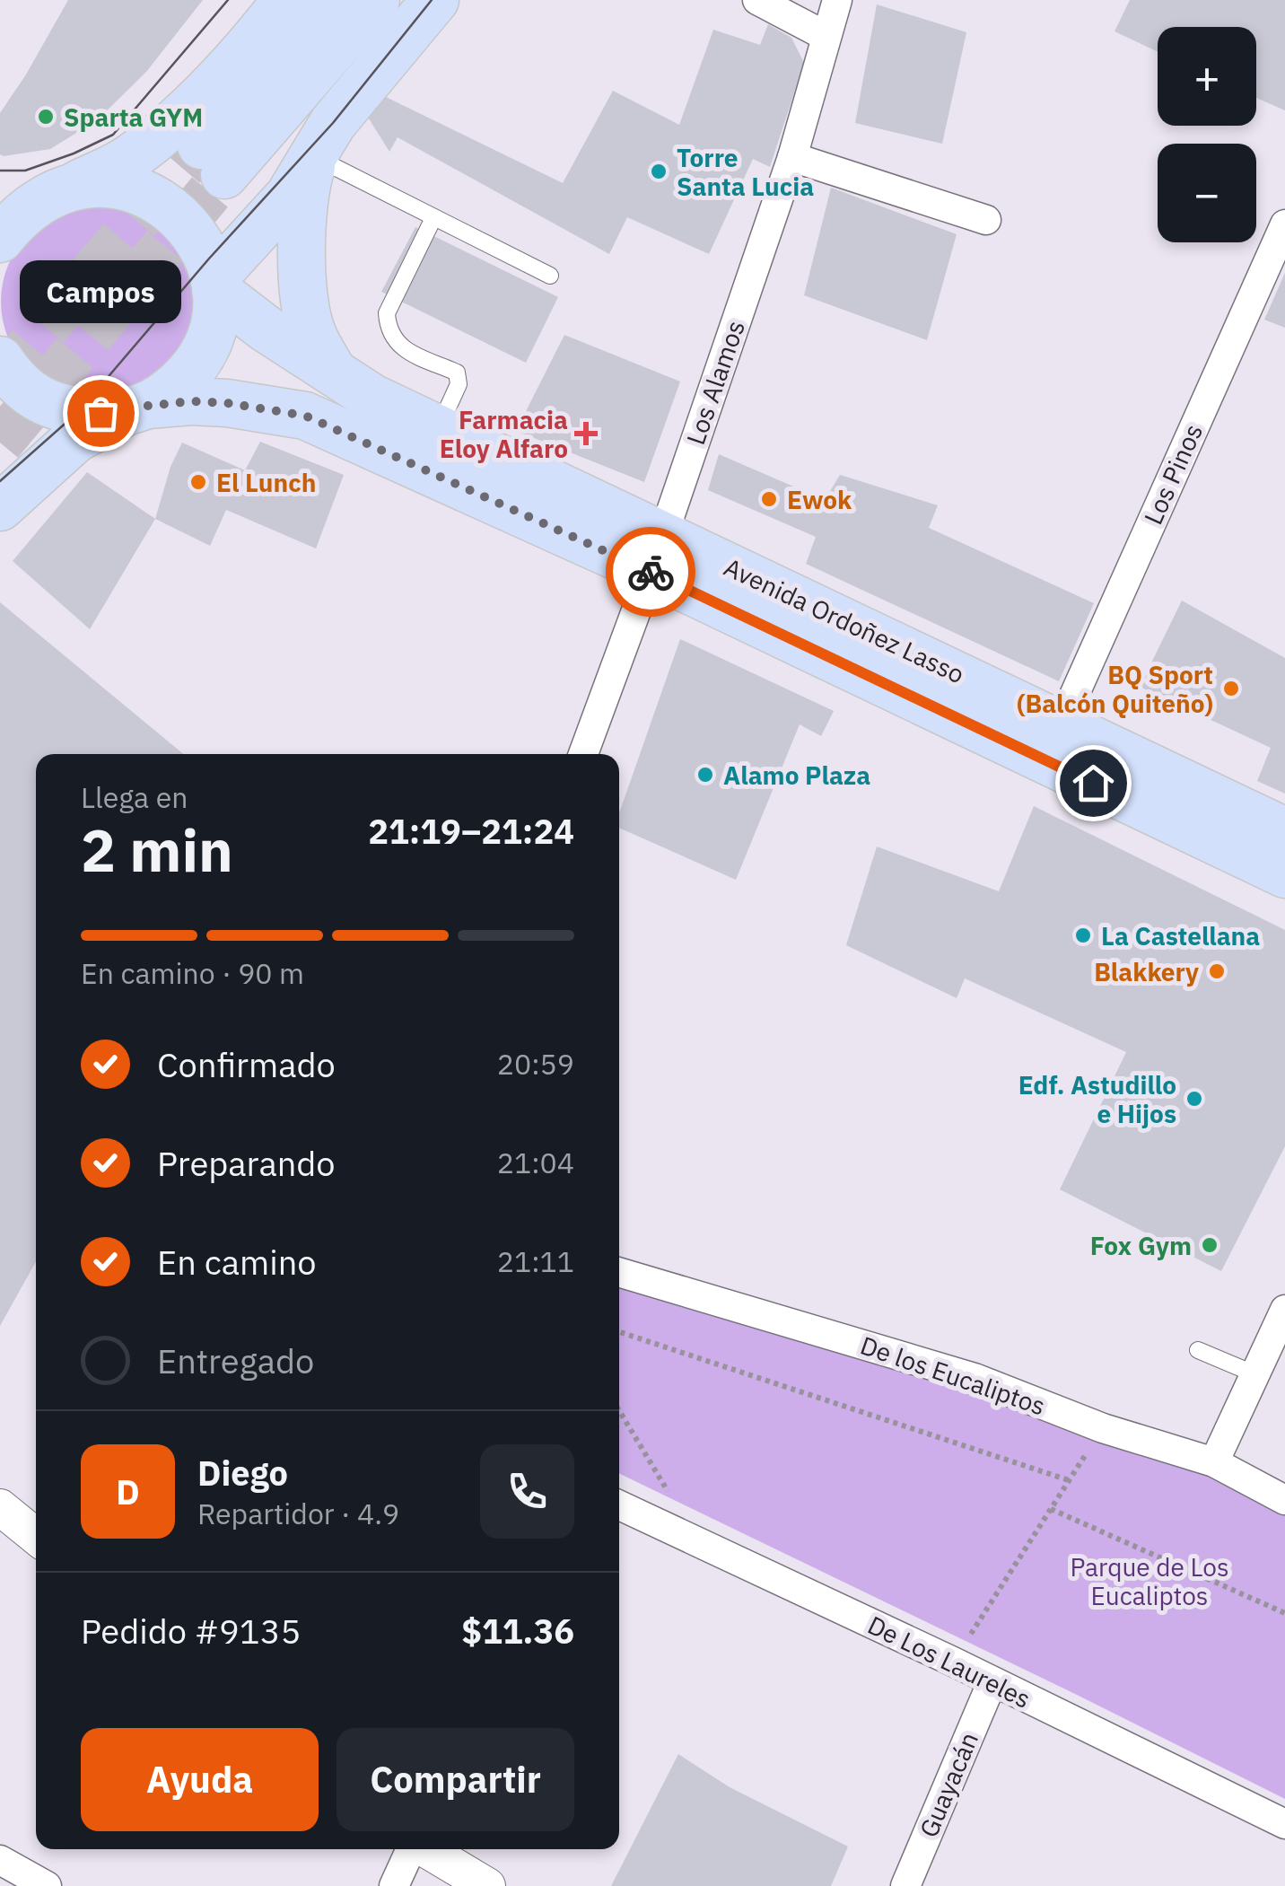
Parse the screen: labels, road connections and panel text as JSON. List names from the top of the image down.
{
  "streets": {
    "main road": ["Avenida Ordoñez Lasso"],
    "street": [
      "Los Alamos",
      "Los Pinos",
      "De los Eucaliptos",
      "De Los Laureles",
      "Guayacán"
    ]
  },
  "crossings": [
    ["Los Alamos", "Avenida Ordoñez Lasso"],
    ["Los Pinos", "Avenida Ordoñez Lasso"],
    ["De Los Laureles", "Guayacán"]
  ],
  "parks": ["Parque de Los Eucaliptos"],
  "places": {
    "other": [
      "Sparta GYM",
      "Torre Santa Lucia",
      "Campos",
      "El Lunch",
      "Ewok",
      "BQ Sport (Balcón Quiteño)",
      "Alamo Plaza",
      "La Castellana",
      "Blakkery",
      "Edf. Astudillo e Hijos",
      "Fox Gym"
    ],
    "health": ["Farmacia Eloy Alfaro"]
  },
  "page": {
    "map_buttons": ["+", "−"],
    "bubble": "Campos",
    "heading": ["2 min", "Llega en", "21:19–21:24"],
    "panel": [
      "Diego",
      "Repartidor · 4.9",
      "Pedido #9135",
      "$11.36"
    ],
    "bar": "En camino · 90 m",
    "list": [
      ["Confirmado", "20:59"],
      ["Preparando", "21:04"],
      ["En camino", "21:11"],
      "Entregado"
    ],
    "round": "D",
    "buttons": ["Ayuda", "Compartir"]
  }
}
